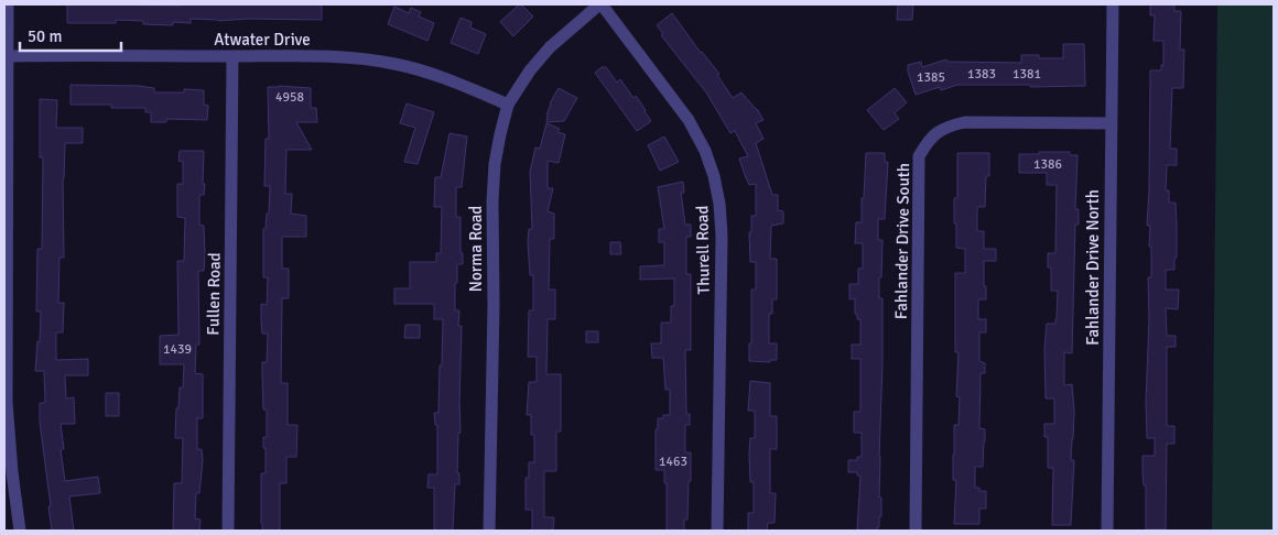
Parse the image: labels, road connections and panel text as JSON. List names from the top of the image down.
{
  "streets": {
    "street": [
      "Atwater Drive",
      "Fahlander Drive South",
      "Norma Road",
      "Thurell Road",
      "Fahlander Drive North",
      "Fullen Road"
    ]
  },
  "crossings": [
    ["Atwater Drive", "Norma Road"],
    ["Atwater Drive", "Fullen Road"],
    ["Fahlander Drive South", "Fahlander Drive North"],
    ["Norma Road", "Thurell Road"]
  ],
  "house_numbers": [
    "1383",
    "1381",
    "1385",
    "4958",
    "1386",
    "1439",
    "1463"
  ],
  "scale_bar": "50 m"
}
